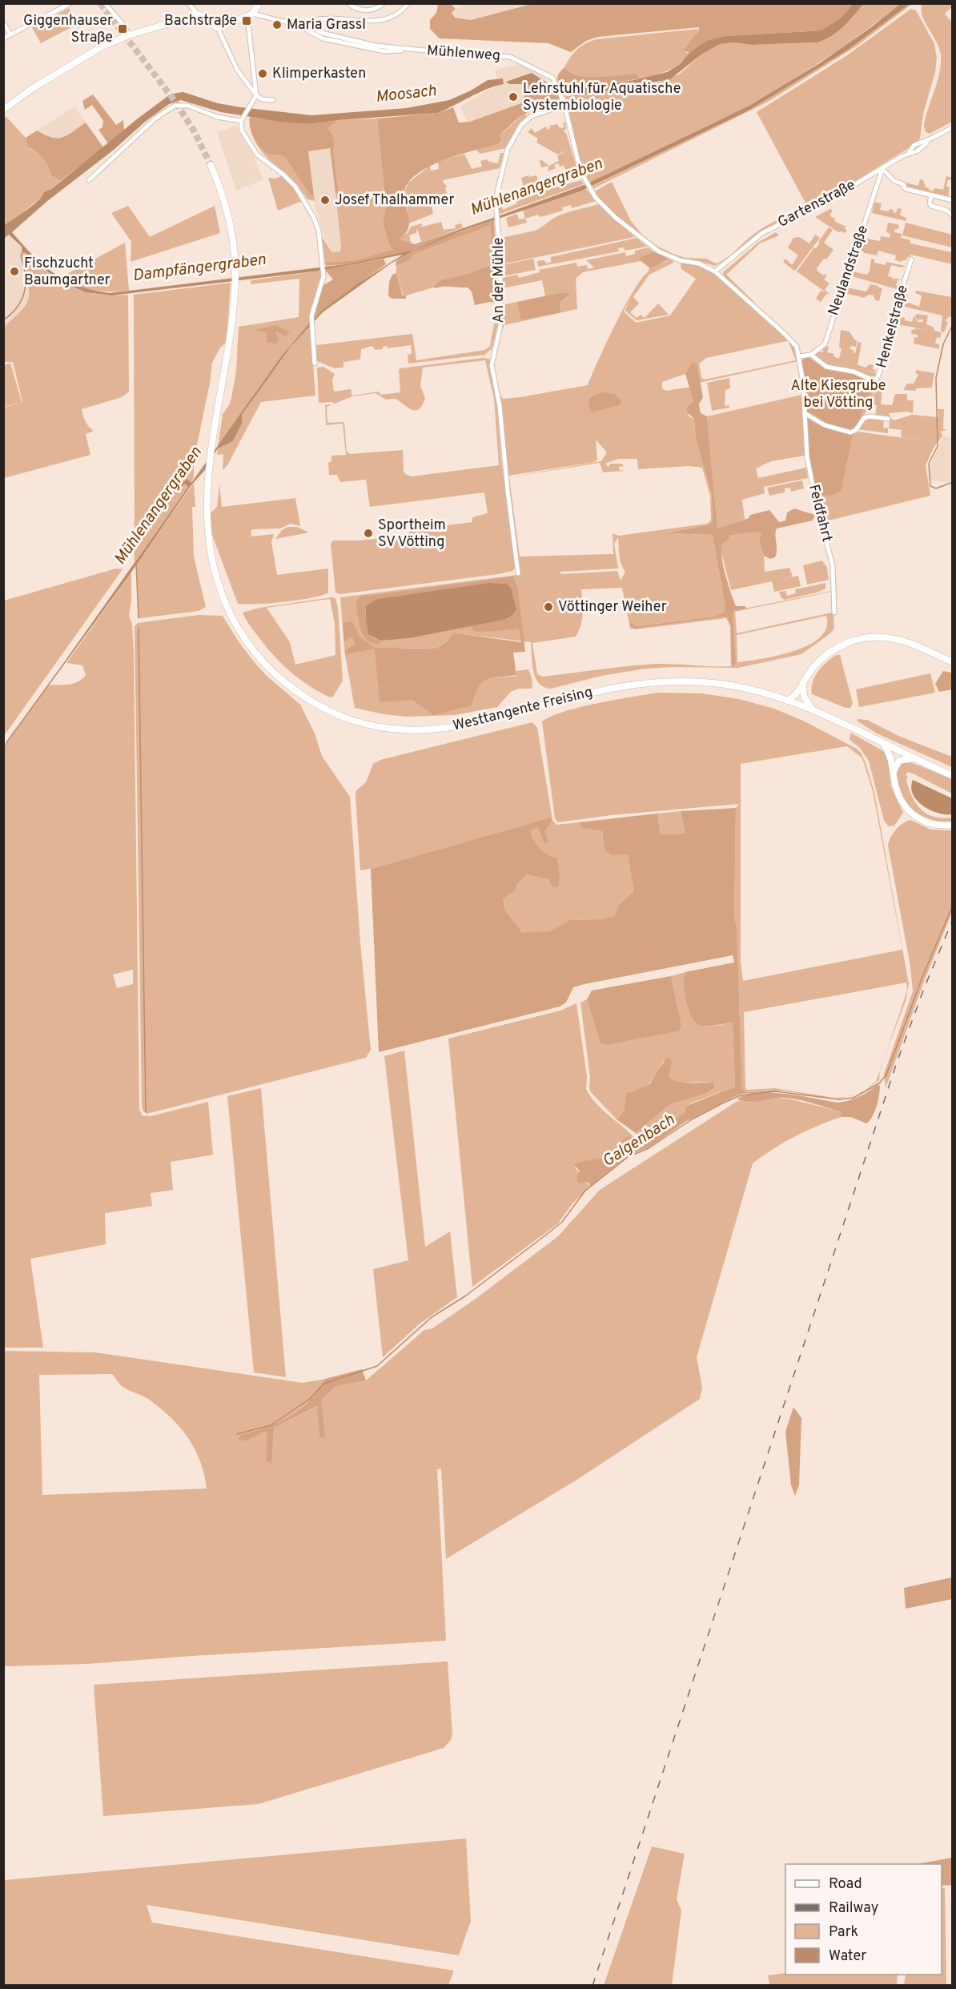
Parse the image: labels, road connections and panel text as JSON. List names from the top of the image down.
{
  "streets": {
    "main road": ["Westtangente Freising"],
    "street": [
      "Mühlenweg",
      "Gartenstraße",
      "Neulandstraße",
      "An der Mühle",
      "Henkelstraße",
      "Feldfahrt"
    ]
  },
  "crossings": [
    ["Mühlenweg", "An der Mühle"],
    ["Mühlenweg", "Feldfahrt"],
    ["Gartenstraße", "Neulandstraße"],
    ["Gartenstraße", "Feldfahrt"],
    ["Neulandstraße", "Henkelstraße"]
  ],
  "water": [
    "Moosach",
    "Mühlenangergraben",
    "Dampfängergraben",
    "Galgenbach"
  ],
  "parks": ["Alte Kiesgrube bei Vötting"],
  "places": {
    "transit": ["Bachstraße", "Giggenhauser Straße"],
    "other": [
      "Maria Grassl",
      "Klimperkasten",
      "Lehrstuhl für Aquatische Systembiologie",
      "Josef Thalhammer",
      "Fischzucht Baumgartner",
      "Sportheim SV Vötting",
      "Vöttinger Weiher"
    ]
  },
  "legend": [
    "Road",
    "Railway",
    "Park",
    "Water"
  ]
}
